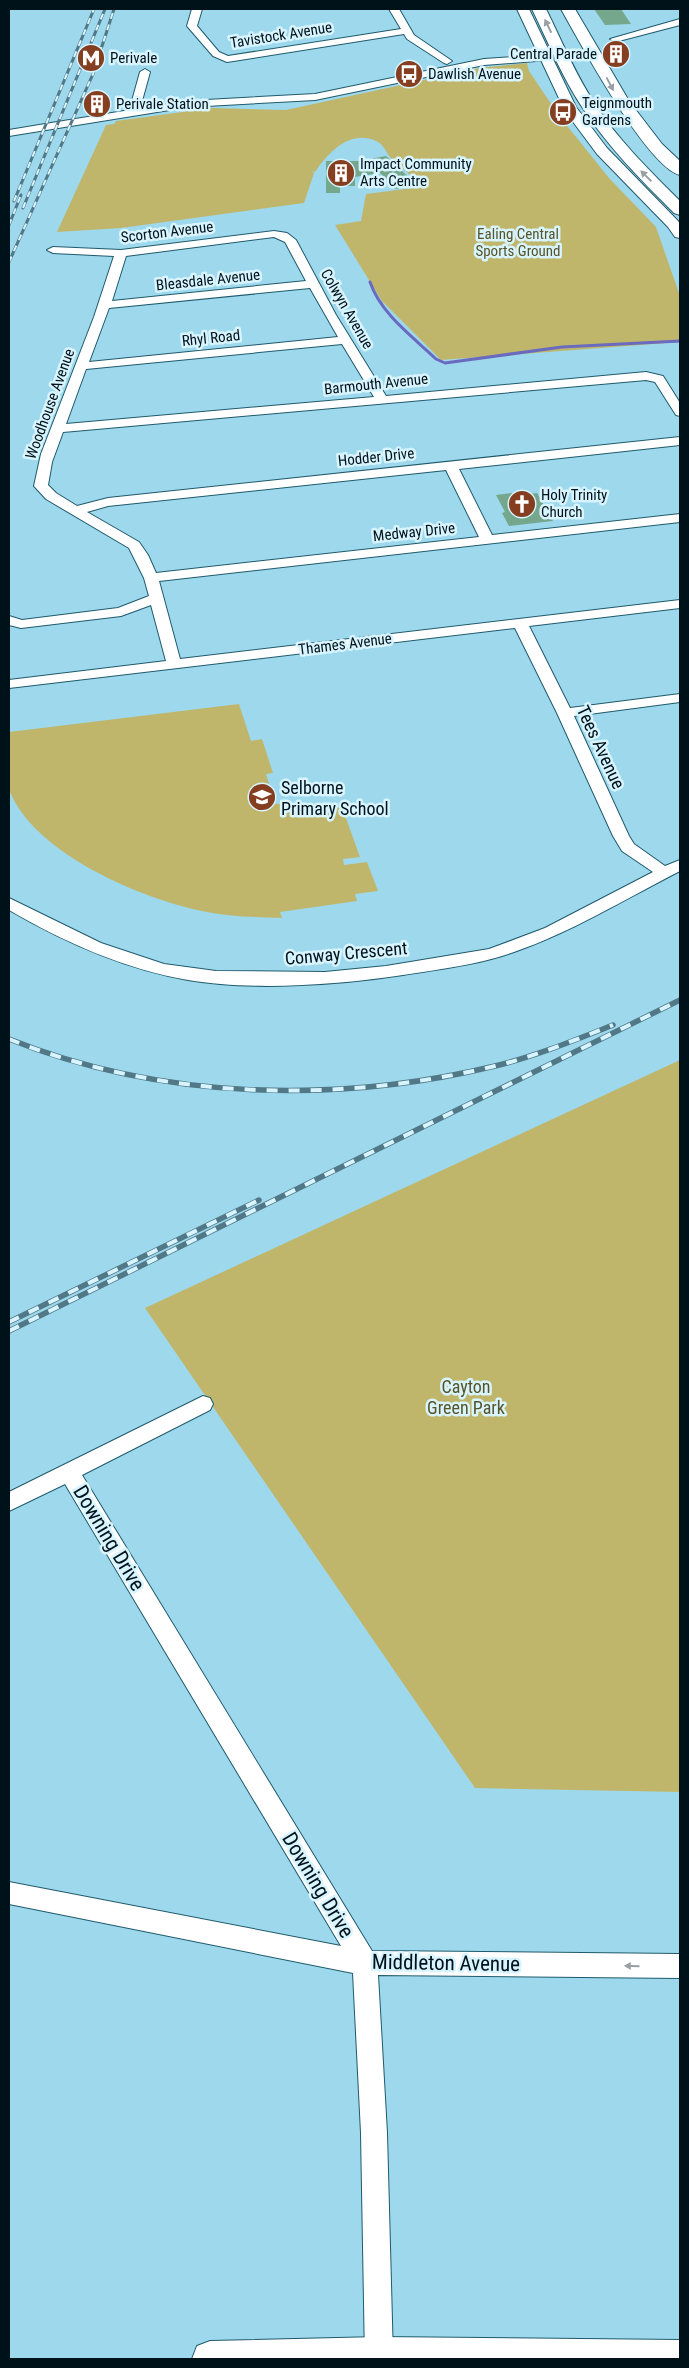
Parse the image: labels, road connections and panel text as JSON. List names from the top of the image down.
{
  "streets": {
    "street": [
      "Tavistock Avenue",
      "Scorton Avenue",
      "Bleasdale Avenue",
      "Colwyn Avenue",
      "Rhyl Road",
      "Barmouth Avenue",
      "Woodhouse Avenue",
      "Hodder Drive",
      "Medway Drive",
      "Thames Avenue",
      "Tees Avenue",
      "Conway Crescent",
      "Downing Drive",
      "Middleton Avenue"
    ]
  },
  "crossings": [
    ["Scorton Avenue", "Colwyn Avenue"],
    ["Scorton Avenue", "Woodhouse Avenue"],
    ["Bleasdale Avenue", "Colwyn Avenue"],
    ["Bleasdale Avenue", "Woodhouse Avenue"],
    ["Colwyn Avenue", "Rhyl Road"],
    ["Colwyn Avenue", "Barmouth Avenue"],
    ["Rhyl Road", "Woodhouse Avenue"],
    ["Barmouth Avenue", "Woodhouse Avenue"],
    ["Woodhouse Avenue", "Hodder Drive"],
    ["Woodhouse Avenue", "Medway Drive"],
    ["Woodhouse Avenue", "Thames Avenue"],
    ["Thames Avenue", "Tees Avenue"],
    ["Tees Avenue", "Conway Crescent"],
    ["Downing Drive", "Middleton Avenue"]
  ],
  "one_way": ["Middleton Avenue"],
  "parks": ["Ealing Central Sports Ground", "Cayton Green Park"],
  "places": {
    "building": ["Central Parade", "Perivale Station", "Impact Community Arts Centre"],
    "metro station": ["Perivale"],
    "bus stop": ["Dawlish Avenue", "Teignmouth Gardens"],
    "church": ["Holy Trinity Church"],
    "school or university": ["Selborne Primary School"]
  }
}
